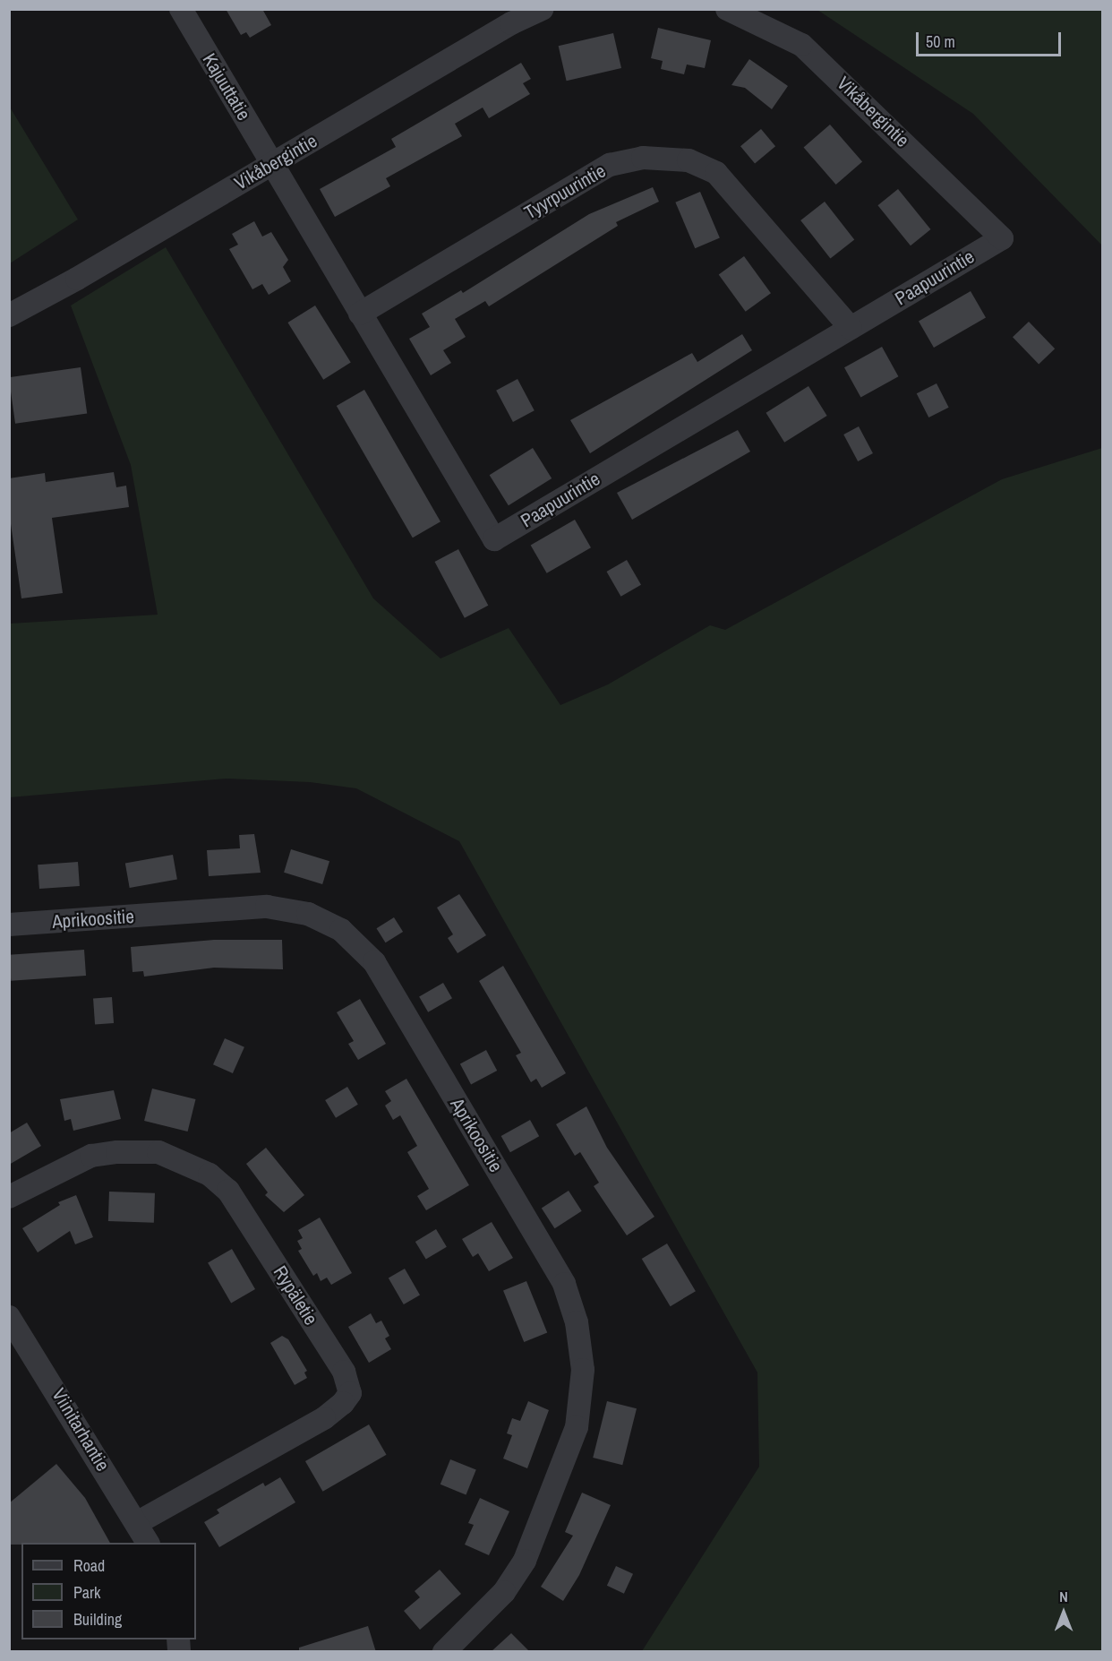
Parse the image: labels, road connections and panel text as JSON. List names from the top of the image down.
{
  "streets": {
    "street": [
      "Kajuuttatie",
      "Vikåbergintie",
      "Tyyrpuurintie",
      "Paapuurintie",
      "Aprikoositie",
      "Rypäletie",
      "Viinitarhantie"
    ]
  },
  "crossings": [
    ["Kajuuttatie", "Vikåbergintie"],
    ["Kajuuttatie", "Paapuurintie"],
    ["Vikåbergintie", "Paapuurintie"],
    ["Tyyrpuurintie", "Paapuurintie"],
    ["Rypäletie", "Viinitarhantie"]
  ],
  "legend": ["Road", "Park", "Building"],
  "scale_bar": "50 m",
  "north": "top"
}
